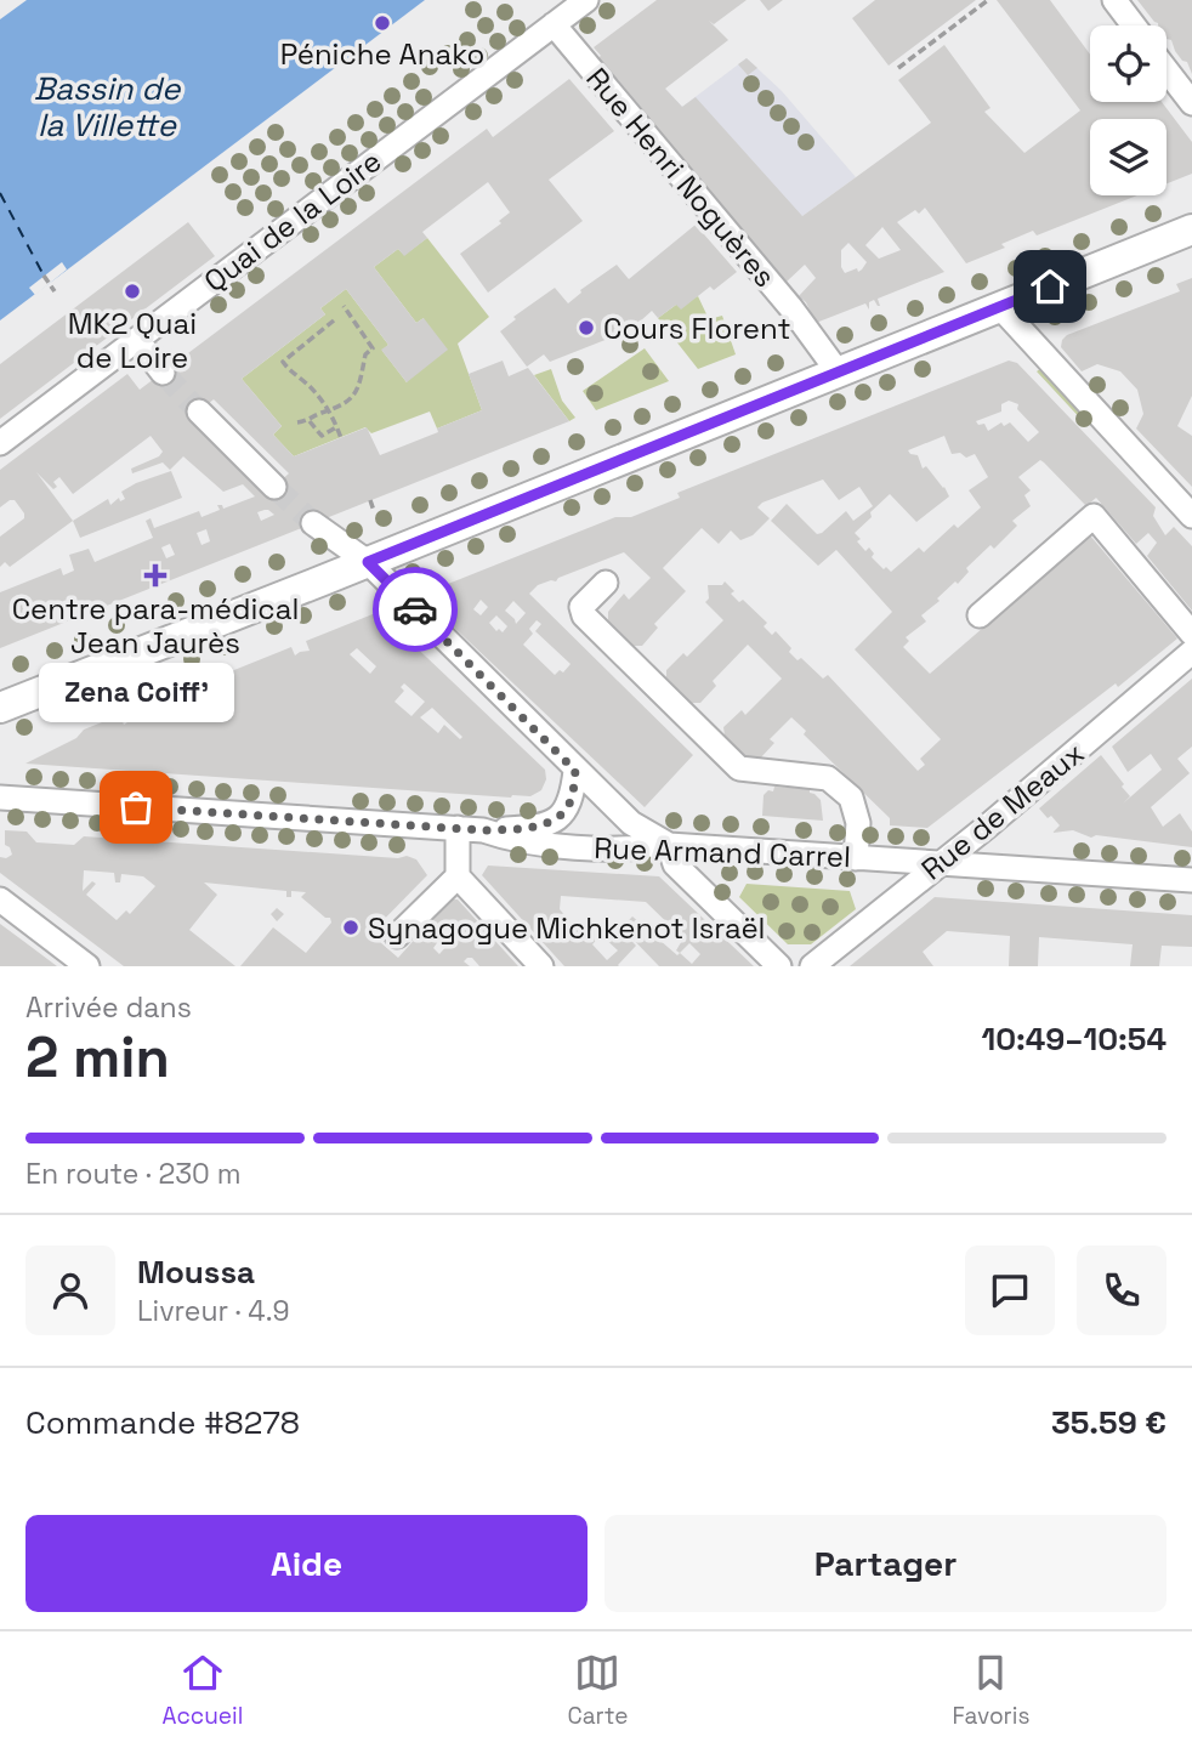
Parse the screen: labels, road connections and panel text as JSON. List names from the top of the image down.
{
  "streets": {
    "street": [
      "Rue Henri Noguères",
      "Quai de la Loire",
      "Rue de Meaux",
      "Rue Armand Carrel"
    ]
  },
  "crossings": [
    ["Rue Henri Noguères", "Quai de la Loire"],
    ["Rue de Meaux", "Rue Armand Carrel"]
  ],
  "water": ["Bassin de la Villette"],
  "places": {
    "other": [
      "Péniche Anako",
      "MK2 Quai de Loire",
      "Cours Florent",
      "Zena Coiff'",
      "Synagogue Michkenot Israël"
    ],
    "health": ["Centre para-médical Jean Jaurès"]
  },
  "page": {
    "bubble": "Zena Coiff'",
    "heading": ["2 min", "Arrivée dans", "10:49–10:54"],
    "panel": [
      "Moussa",
      "Livreur · 4.9",
      "Commande #8278",
      "35.59 €"
    ],
    "bar": "En route · 230 m",
    "buttons": ["Aide", "Partager"],
    "tabs": ["Accueil", "Carte", "Favoris"]
  }
}
